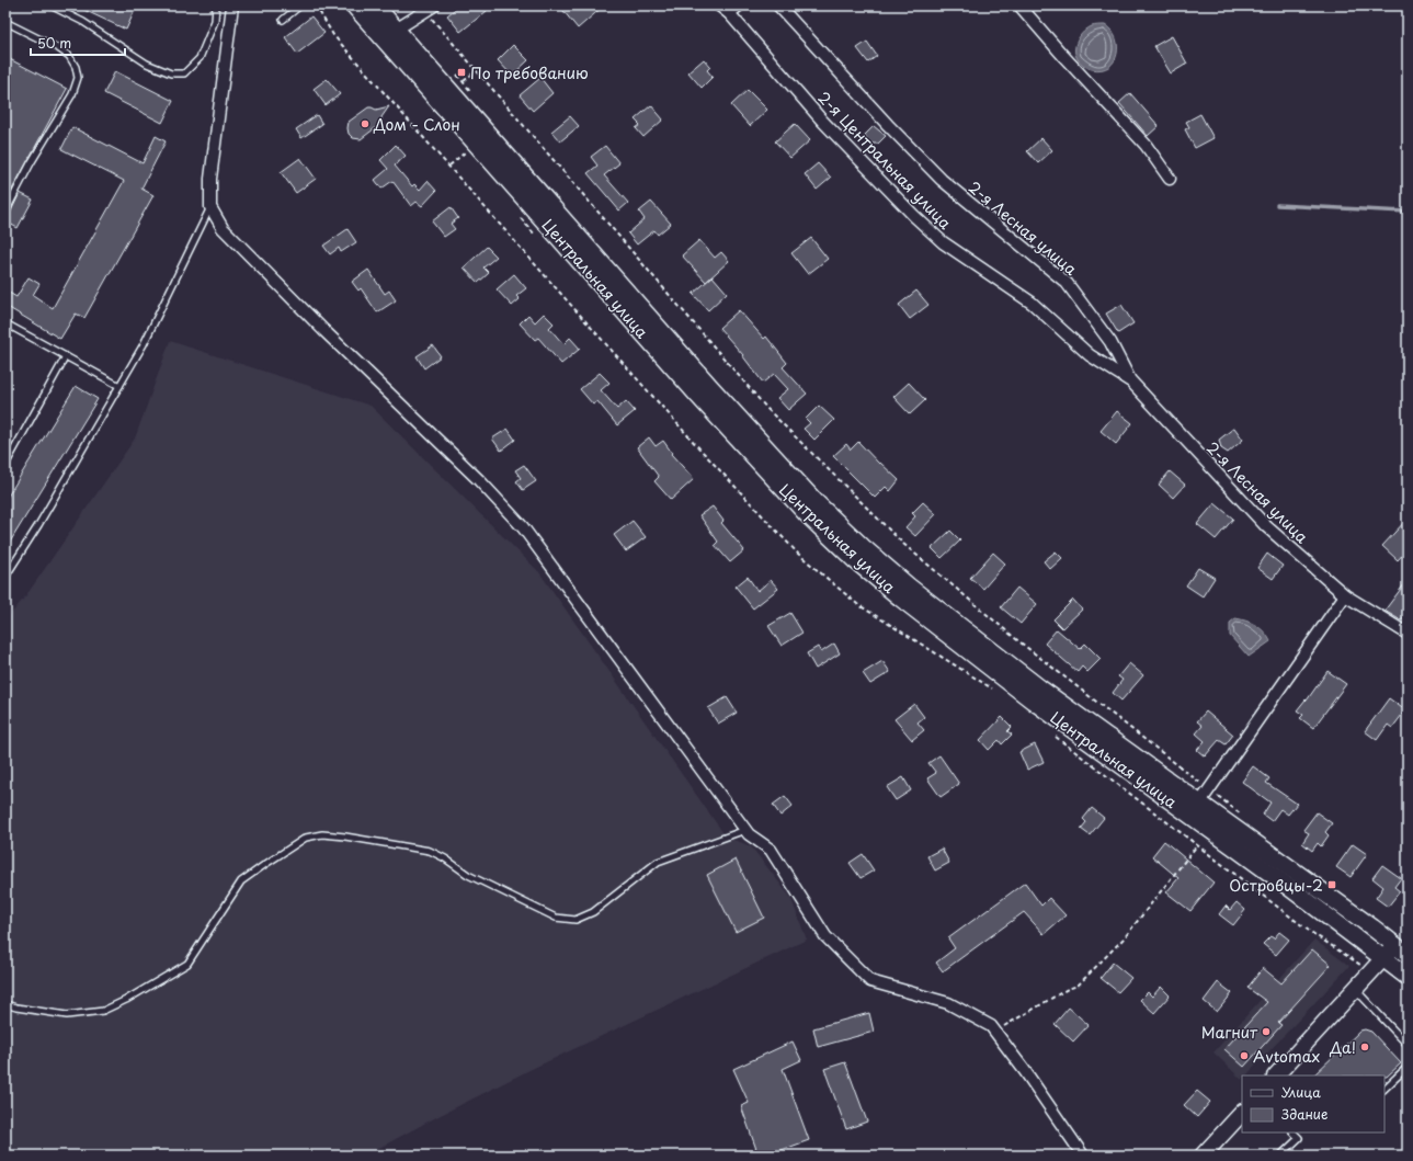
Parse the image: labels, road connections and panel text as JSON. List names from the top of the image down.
{
  "streets": {
    "main road": ["Центральная улица"],
    "street": ["2-я Центральная улица", "2-я Лесная улица"]
  },
  "crossings": [
    ["2-я Центральная улица", "2-я Лесная улица"]
  ],
  "places": {
    "transit": ["По требованию", "Островцы-2"],
    "other": [
      "Дом - Слон",
      "Магнит",
      "Да!",
      "Avtomax"
    ]
  },
  "legend": ["Улица", "Здание"],
  "scale_bar": "50 m"
}
